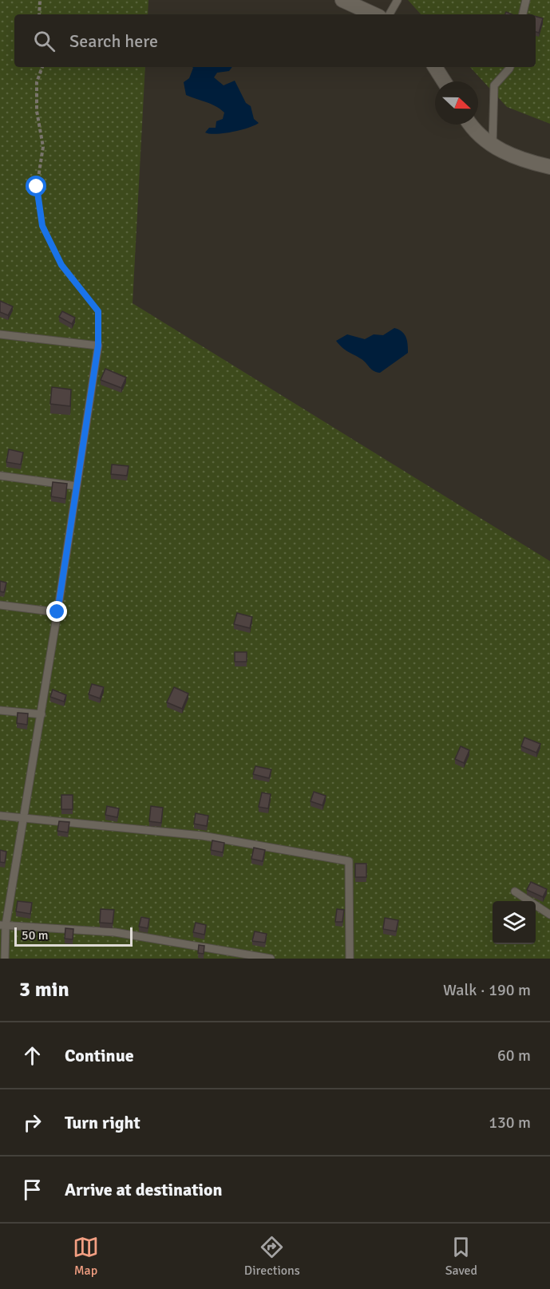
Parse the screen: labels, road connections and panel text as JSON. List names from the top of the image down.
{
  "scale_bar": "50 m",
  "north": "right",
  "page": {
    "search": "Search here",
    "scale": "50 m",
    "heading": ["3 min", "Walk · 190 m"],
    "list": [
      ["Continue", "60 m"],
      ["Turn right", "130 m"],
      "Arrive at destination"
    ],
    "nav": ["Map", "Directions", "Saved"]
  }
}
